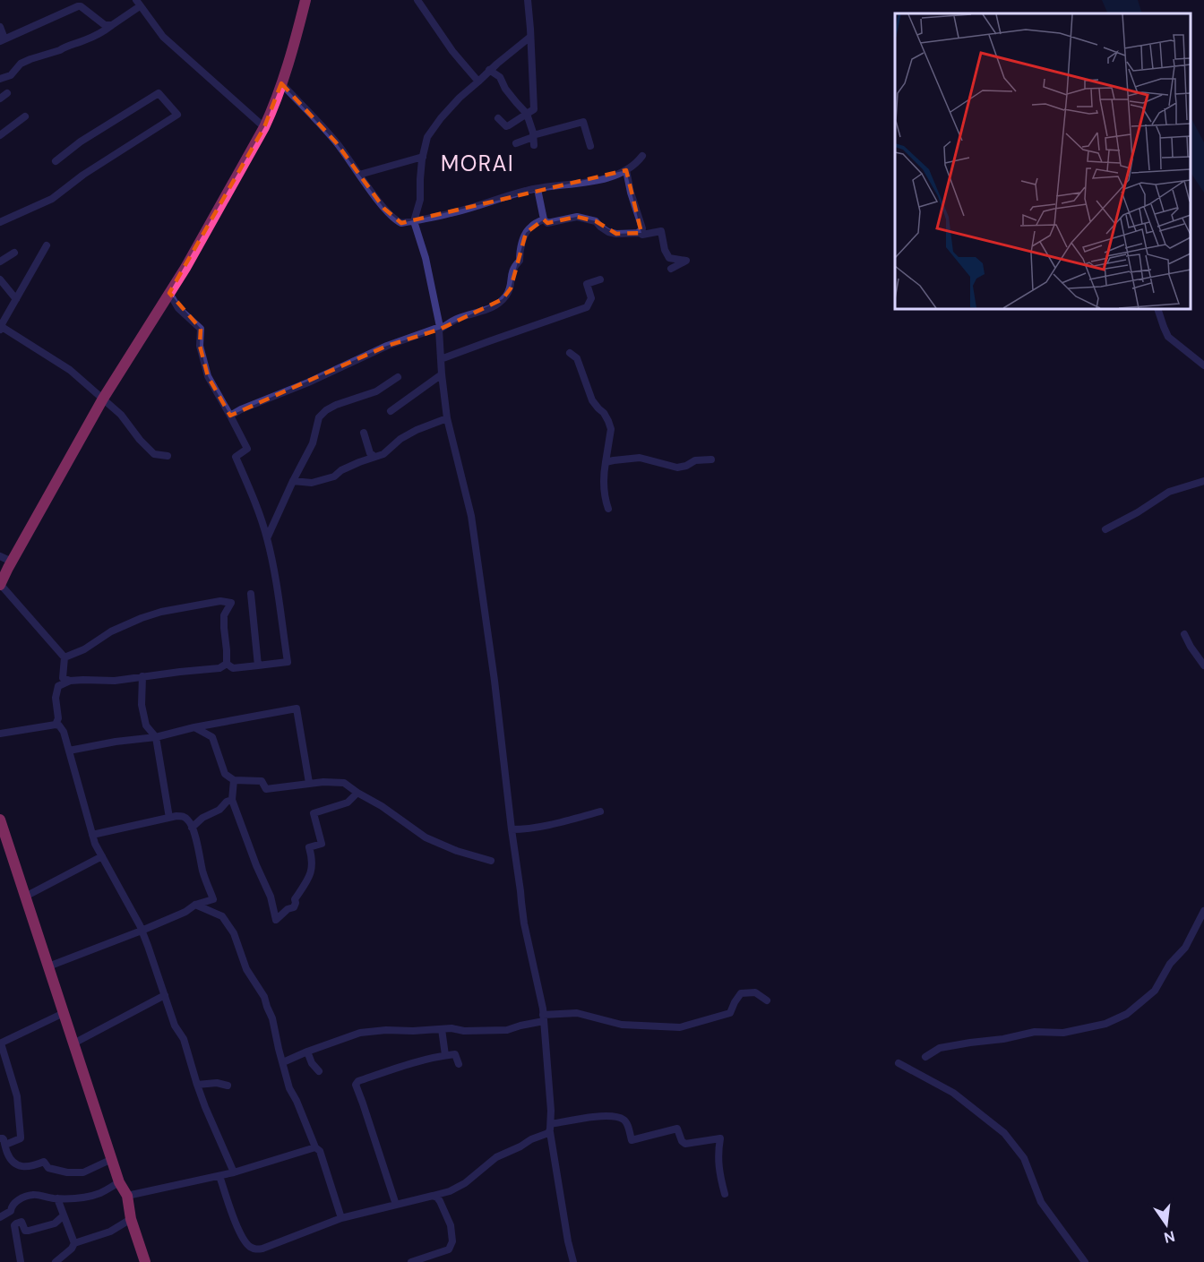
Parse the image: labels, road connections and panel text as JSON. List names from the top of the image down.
{
  "districts": ["MORAI"],
  "north": "bottom"
}
